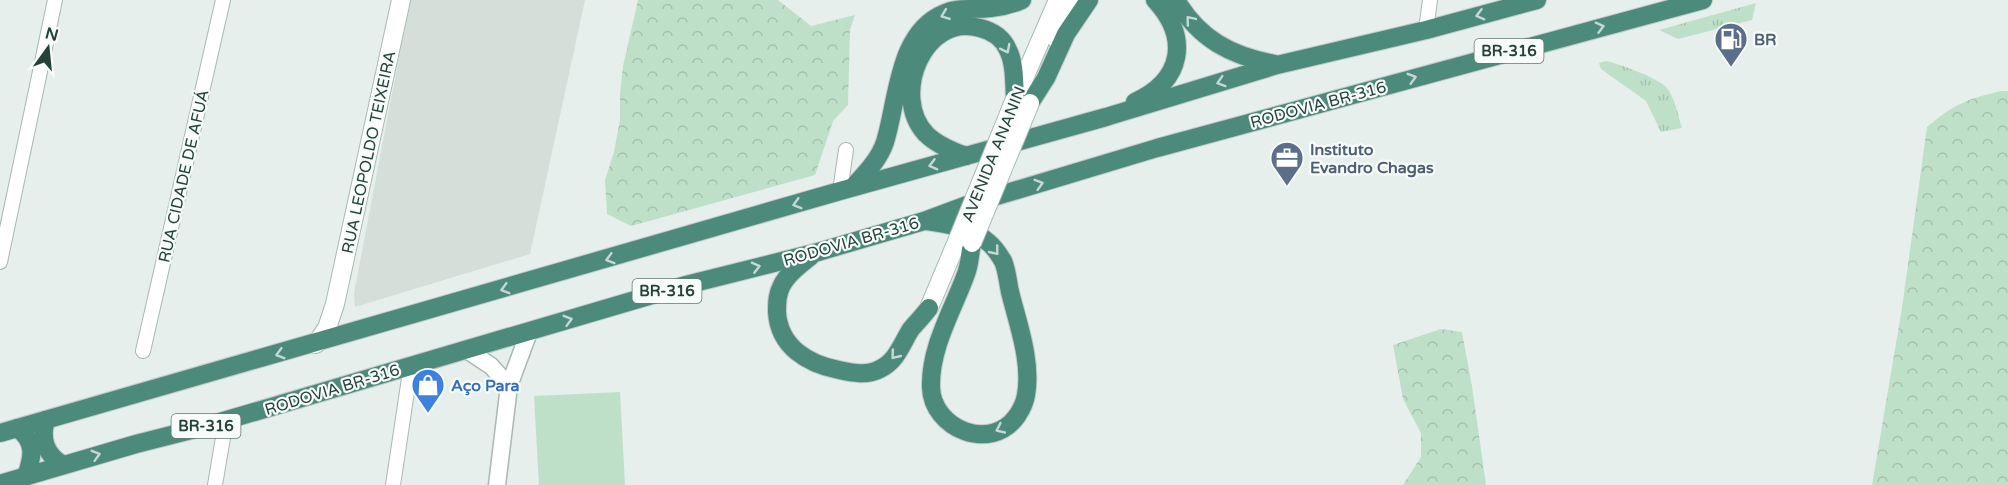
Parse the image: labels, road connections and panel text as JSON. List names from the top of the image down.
{
  "streets": {
    "highway": ["BR-316", "RODOVIA BR-316"],
    "main road": ["RUA LEOPOLDO TEIXEIRA", "AVENIDA ANANIN"],
    "street": ["RUA CIDADE DE AFUÁ"]
  },
  "crossings": [
    ["BR-316", "RUA LEOPOLDO TEIXEIRA"]
  ],
  "places": {
    "fuel station": ["BR"],
    "office": ["Instituto Evandro Chagas"],
    "shop": ["Aço Para"]
  },
  "north": "top"
}
